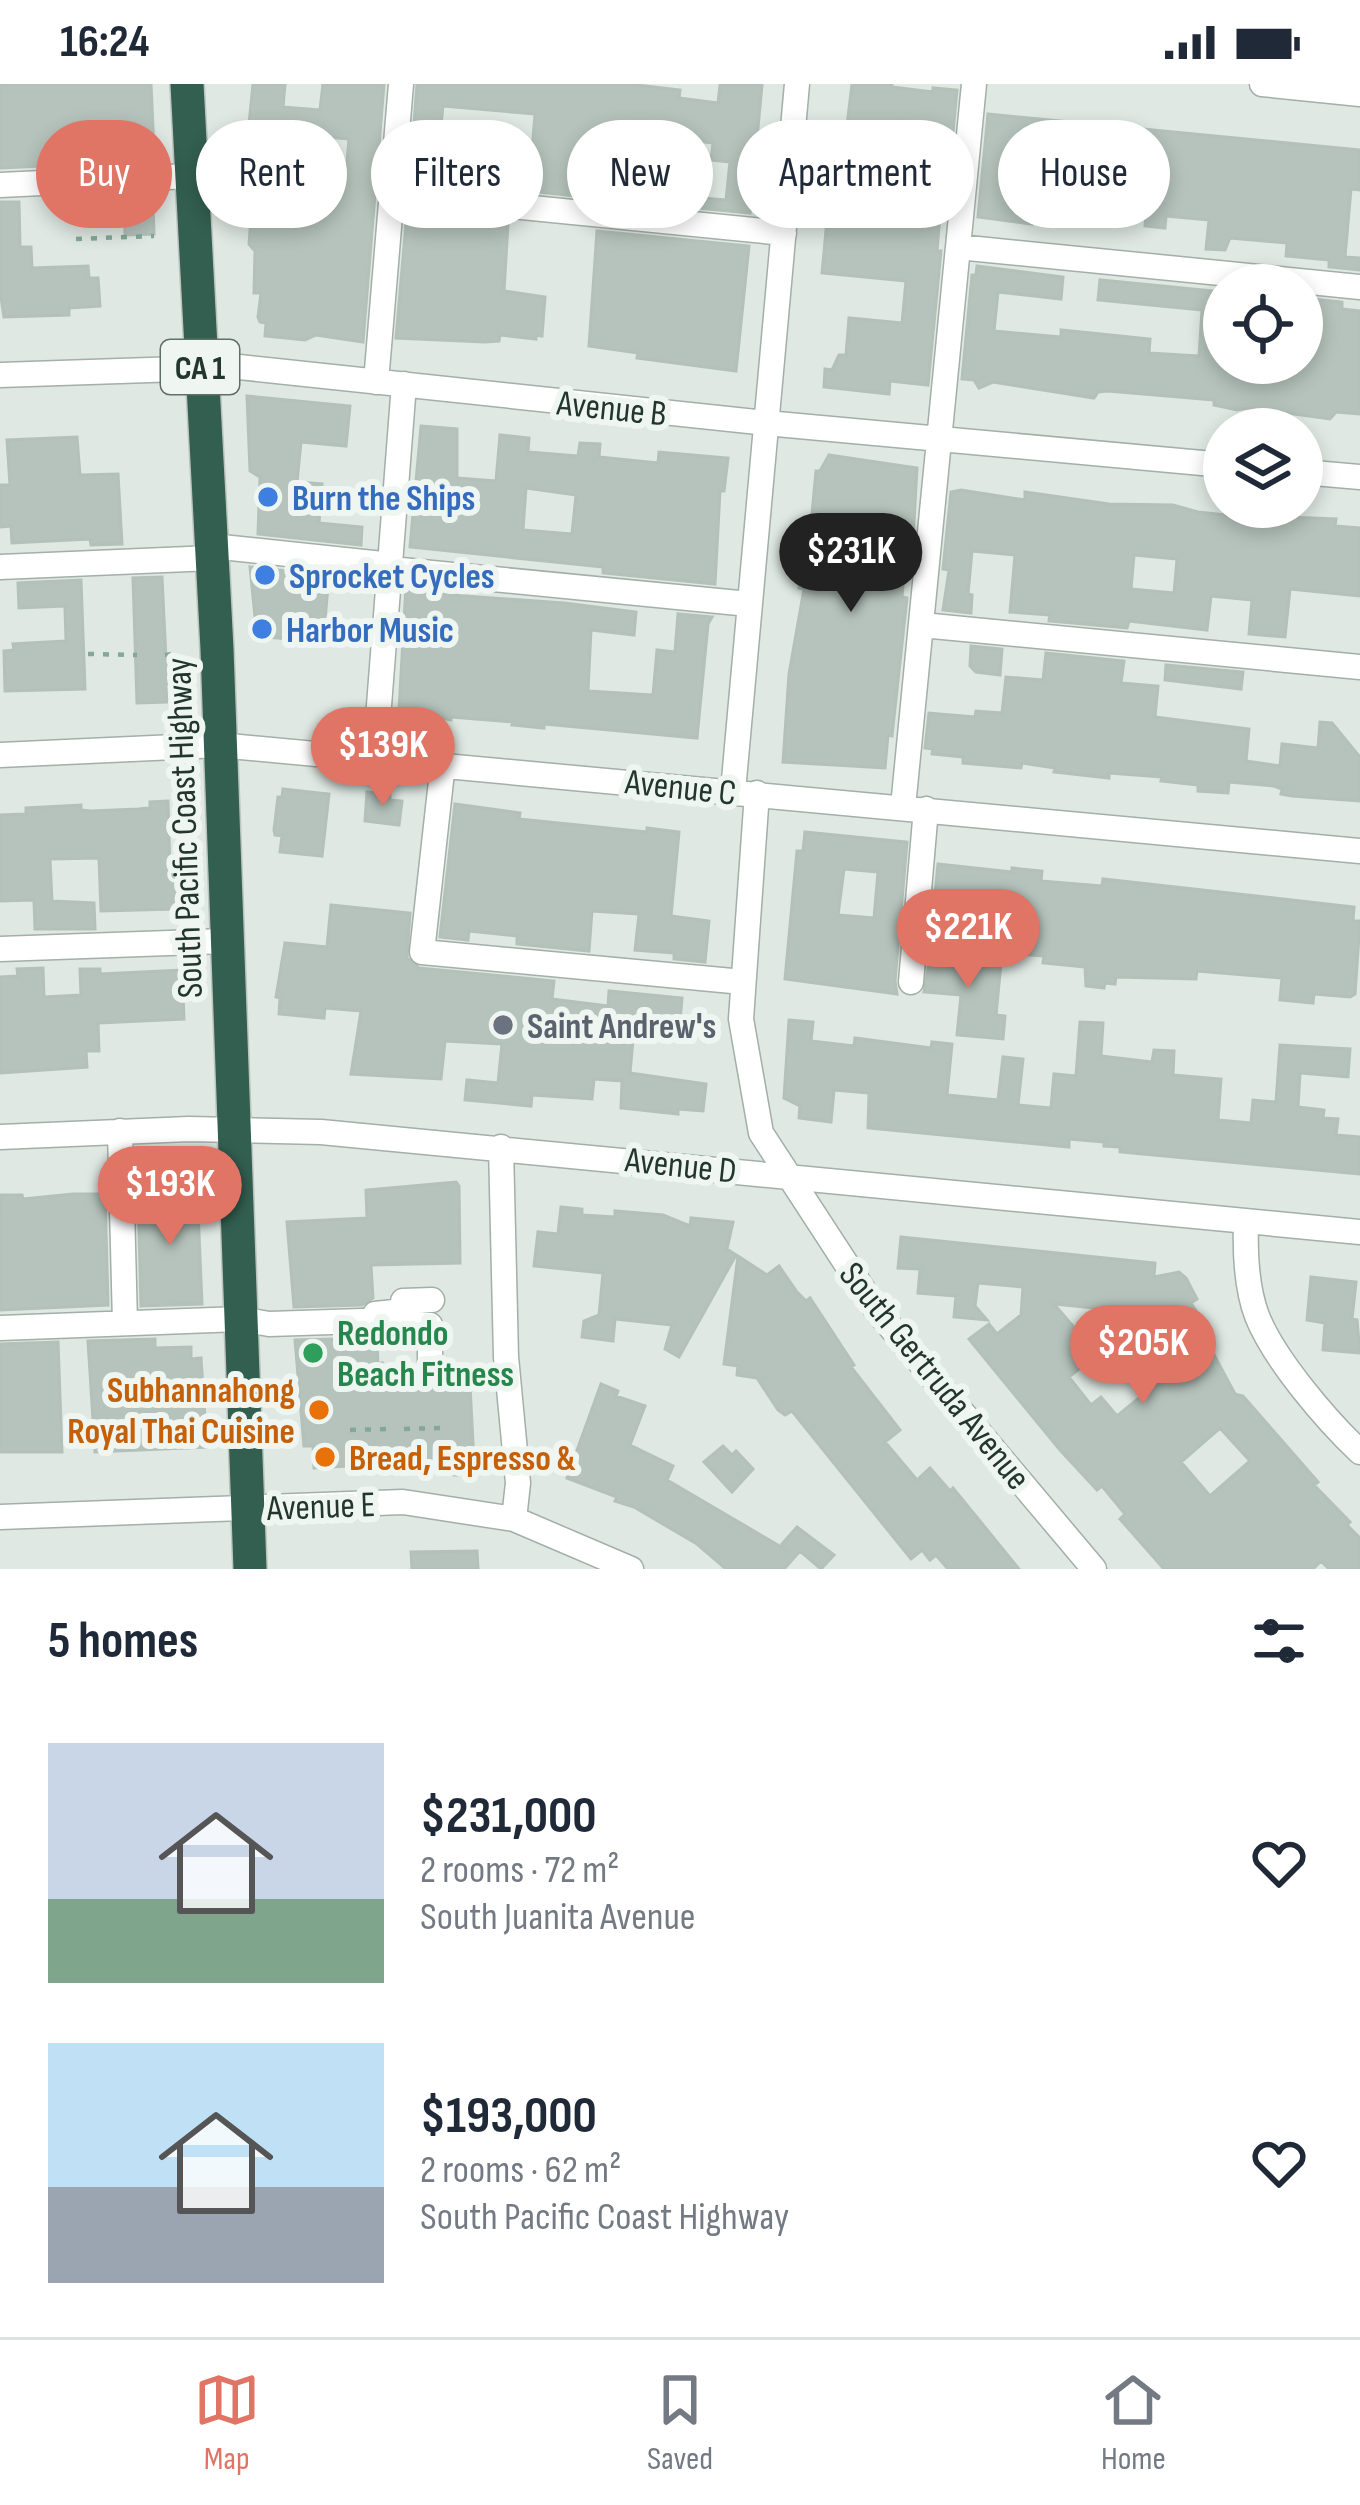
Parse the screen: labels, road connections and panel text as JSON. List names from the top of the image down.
{
  "streets": {
    "highway": ["CA 1", "South Pacific Coast Highway"],
    "street": [
      "Avenue B",
      "Avenue C",
      "Avenue D",
      "South Gertruda Avenue",
      "Avenue E"
    ]
  },
  "crossings": [
    ["Avenue B", "South Pacific Coast Highway"],
    ["Avenue B", "South Gertruda Avenue"],
    ["Avenue C", "South Pacific Coast Highway"],
    ["Avenue C", "South Gertruda Avenue"],
    ["South Pacific Coast Highway", "Avenue D"],
    ["South Pacific Coast Highway", "Avenue E"],
    ["Avenue D", "South Gertruda Avenue"]
  ],
  "places": [
    "Burn the Ships",
    "Sprocket Cycles",
    "Harbor Music",
    "Saint Andrew's",
    "Redondo Beach Fitness",
    "Subhannahong Royal Thai Cuisine",
    "Bread, Espresso &"
  ],
  "page": {
    "status": "16:24",
    "chip": [
      "Buy",
      "Rent",
      "Filters",
      "New",
      "Apartment",
      "House"
    ],
    "price": [
      "$231K",
      "$139K",
      "$221K",
      "$193K",
      "$205K"
    ],
    "heading": "5 homes",
    "list": [
      {
        "name": "$231,000",
        "note": "2 rooms · 72 m² · South Juanita Avenue"
      },
      {
        "name": "$193,000",
        "note": "2 rooms · 62 m² · South Pacific Coast Highway"
      }
    ],
    "tabs": ["Map", "Saved", "Home"]
  }
}
